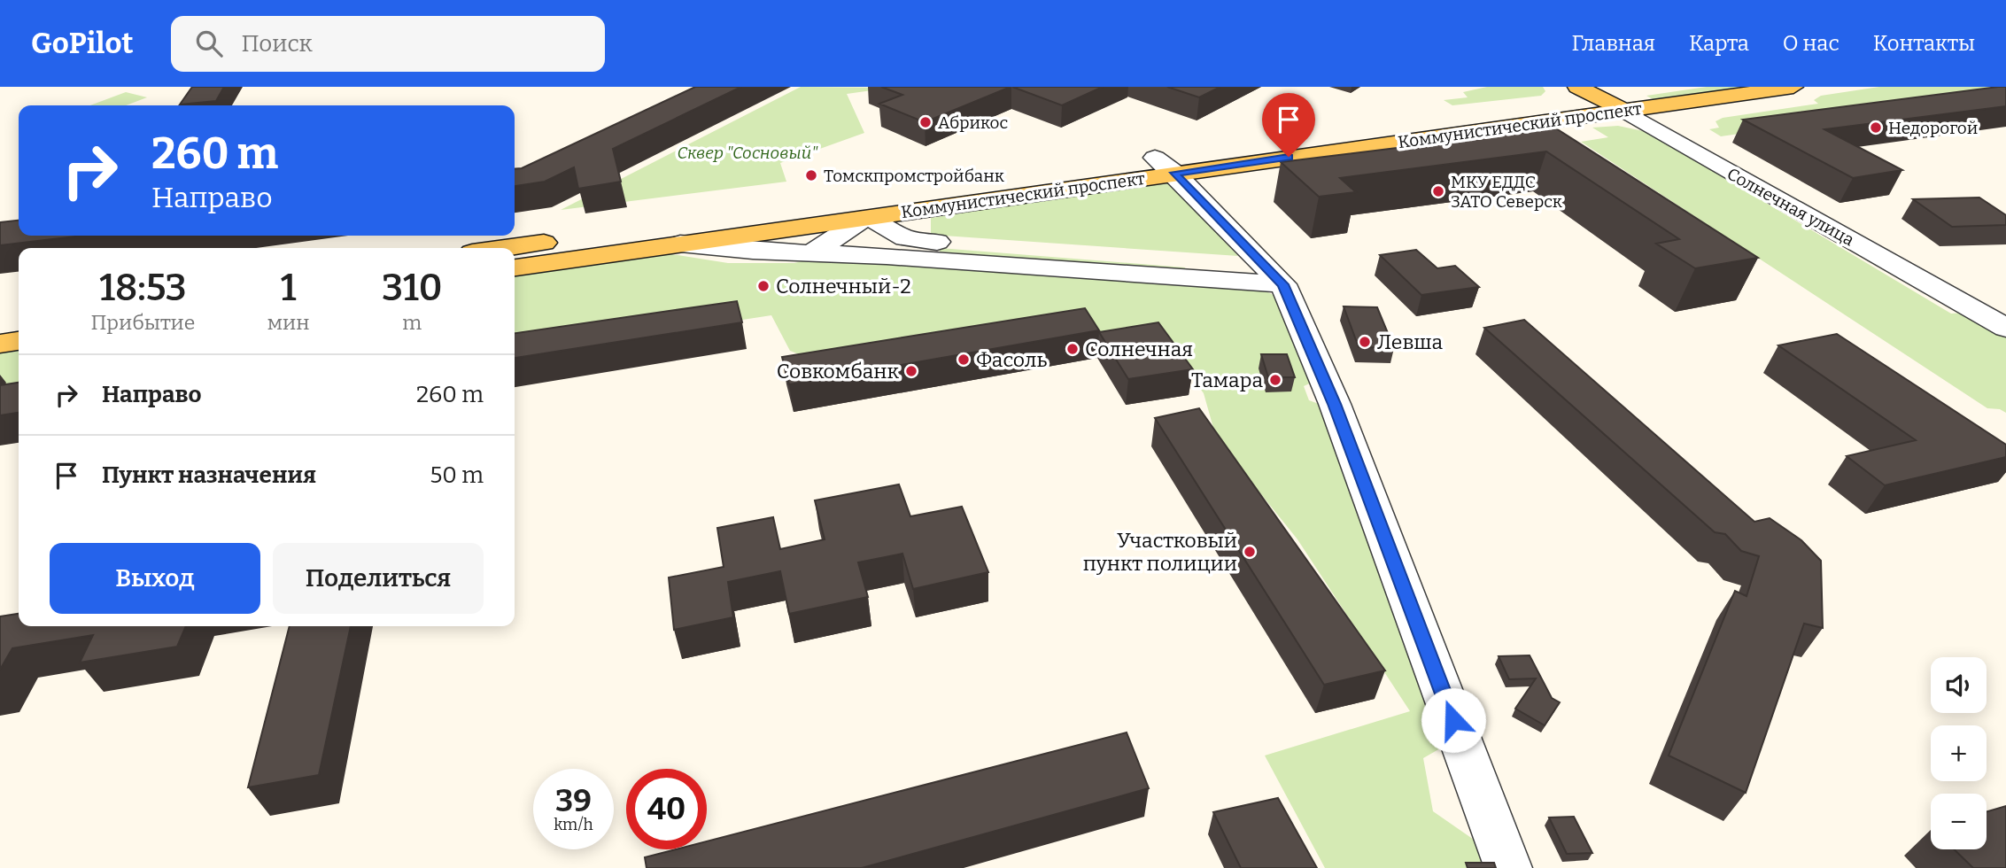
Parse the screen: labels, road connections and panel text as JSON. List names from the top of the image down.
{
  "streets": {
    "main road": ["Коммунистический проспект", "Солнечная улица"]
  },
  "crossings": [
    ["Коммунистический проспект", "Солнечная улица"]
  ],
  "parks": ["Сквер \"Сосновый\""],
  "places": [
    "Абрикос",
    "Недорогой",
    "Томскпромстройбанк",
    "МКУ ЕДДС ЗАТО Северск",
    "Солнечный-2",
    "Левша",
    "Солнечная",
    "Фасоль",
    "Совкомбанк",
    "Тамара",
    "Участковый пункт полиции"
  ],
  "page": {
    "header": "GoPilot",
    "search": "Поиск",
    "nav": [
      "Главная",
      "Карта",
      "О нас",
      "Контакты"
    ],
    "turn": ["260 m", "Направо"],
    "eta": [
      "18:53",
      "Прибытие",
      "1",
      "мин",
      "310",
      "m"
    ],
    "list": [
      {
        "name": "Направо",
        "value": "260 m"
      },
      {
        "name": "Пункт назначения",
        "value": "50 m"
      }
    ],
    "buttons": ["Выход", "Поделиться"],
    "map_buttons": ["+", "−"],
    "speed": "39 km/h",
    "limit": "40"
  }
}
